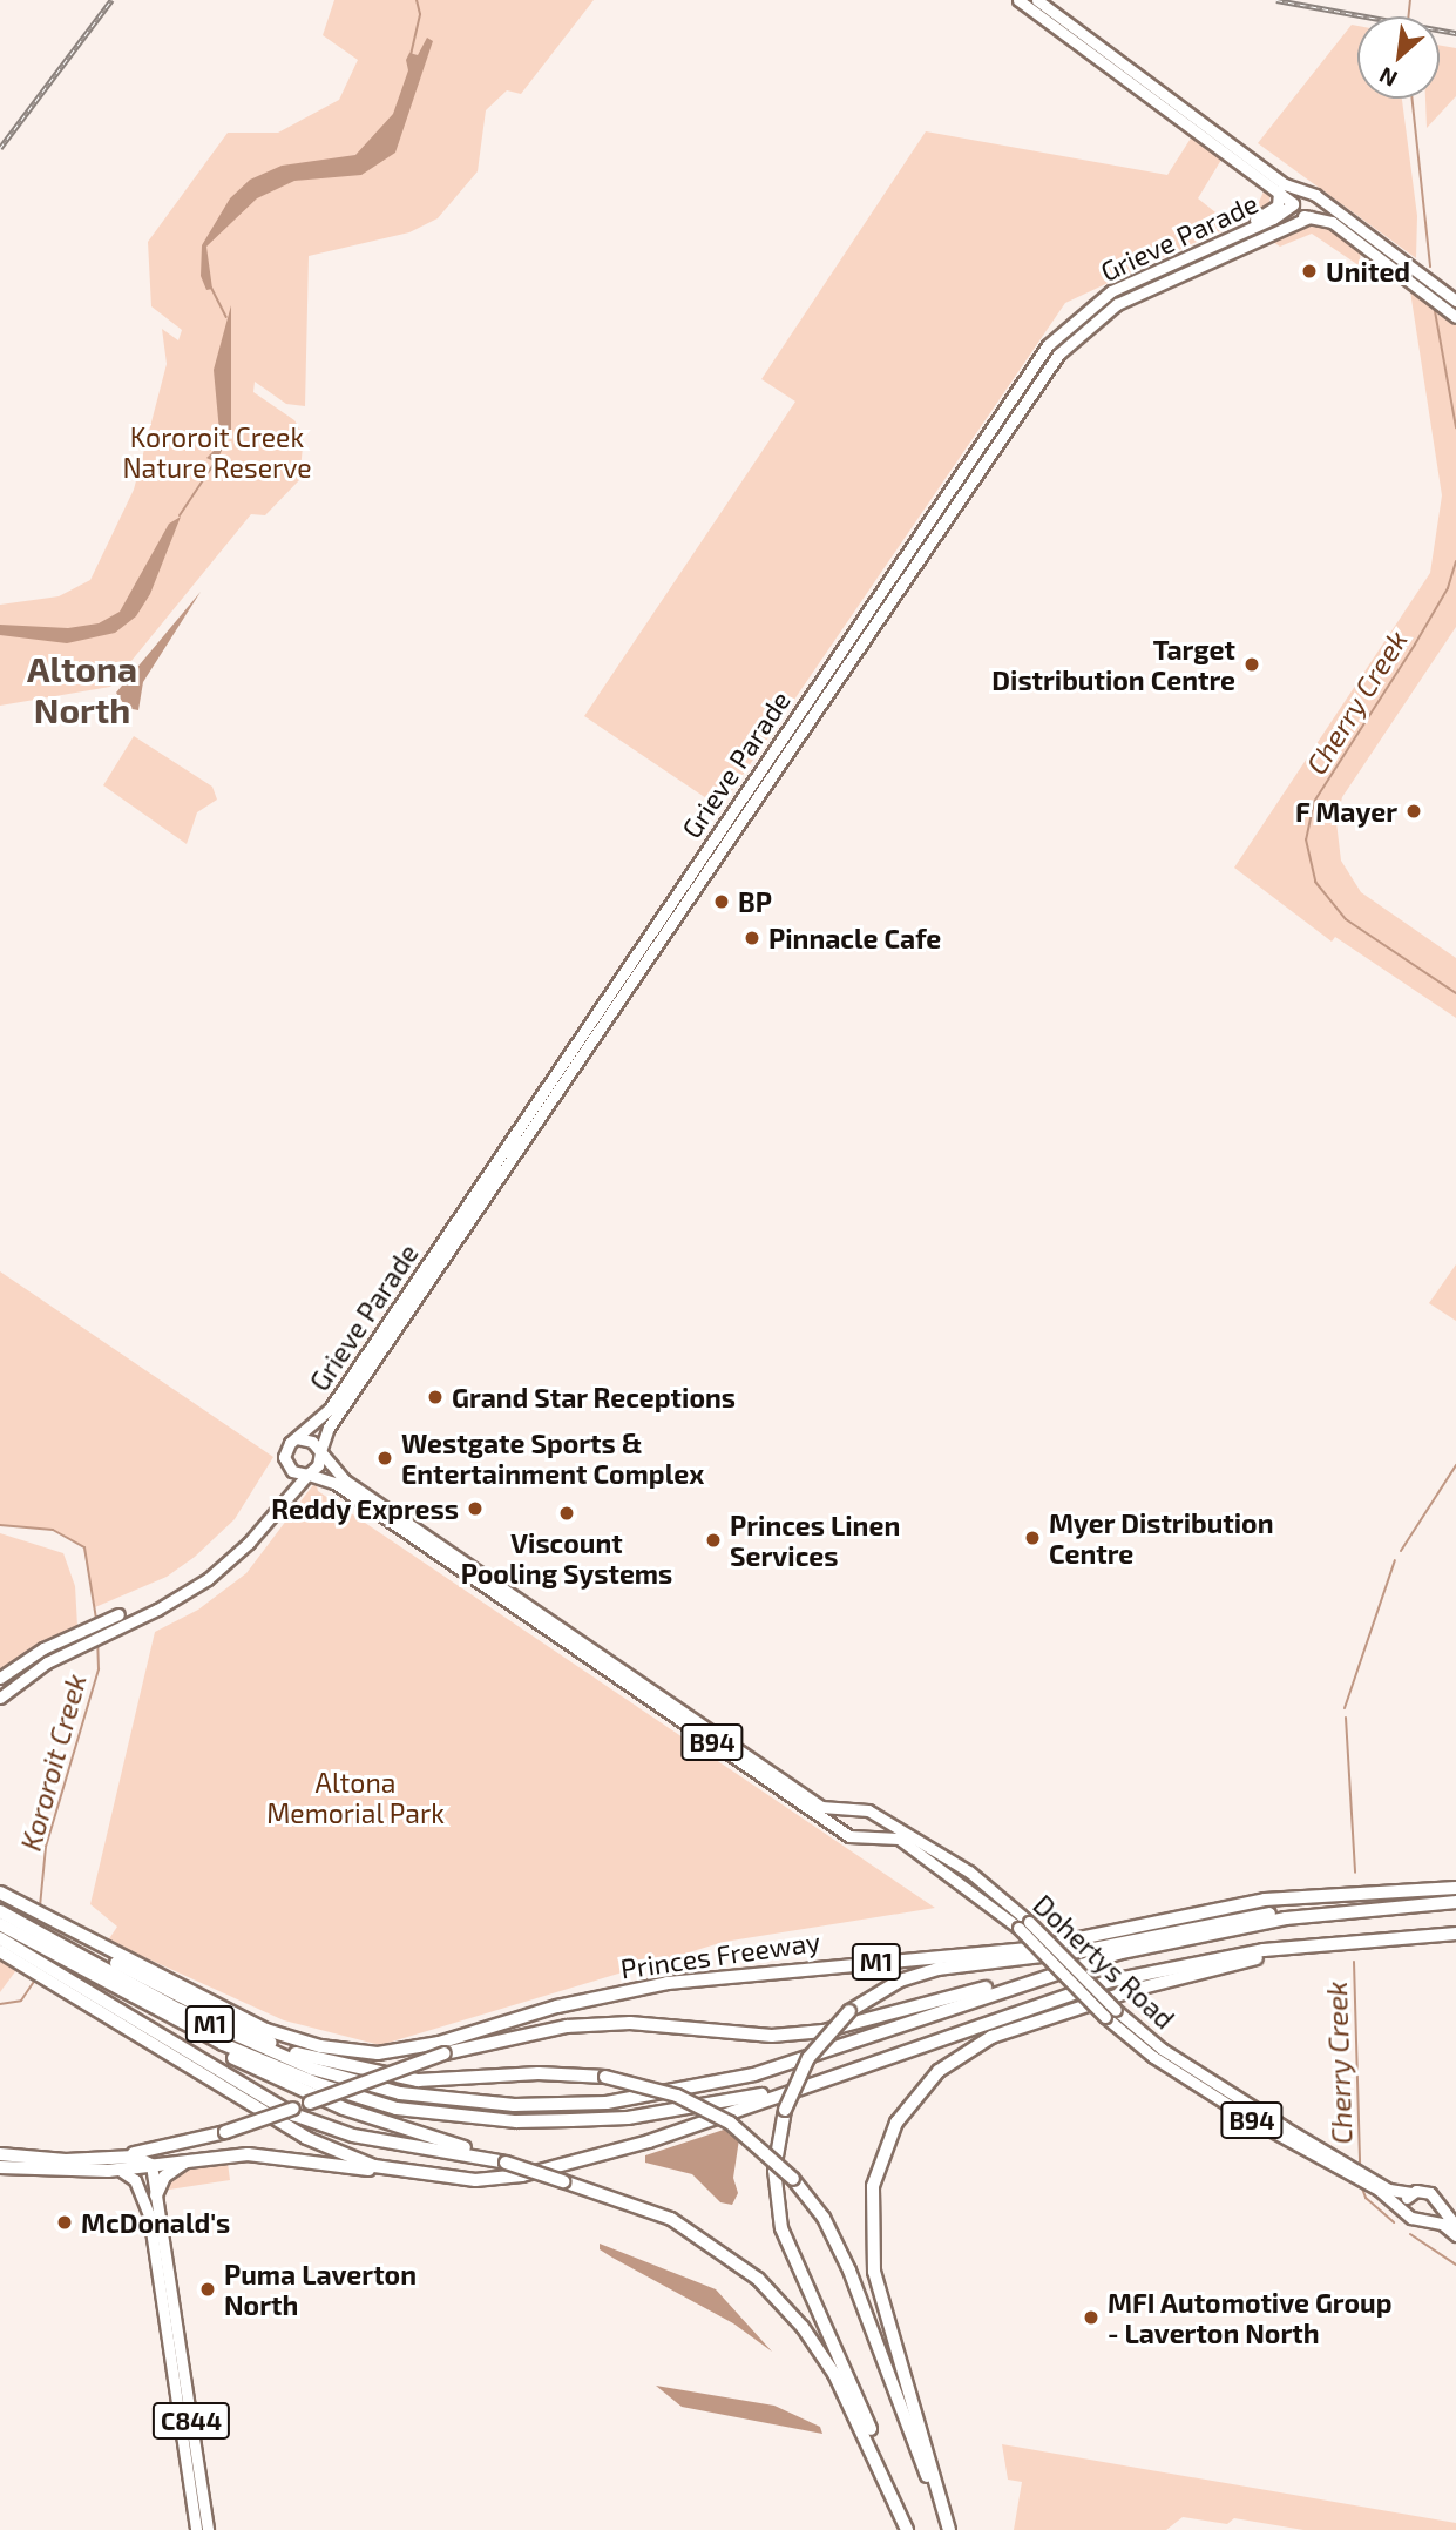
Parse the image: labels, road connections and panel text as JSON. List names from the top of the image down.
{
  "streets": {
    "highway": ["Princes Freeway", "M1"],
    "main road": [
      "Grieve Parade",
      "B94",
      "Dohertys Road",
      "C844"
    ]
  },
  "crossings": [
    ["Grieve Parade", "B94"],
    ["Grieve Parade", "Dohertys Road"],
    ["B94", "Dohertys Road"],
    ["Princes Freeway", "M1"]
  ],
  "districts": ["Altona North"],
  "water": ["Cherry Creek", "Kororoit Creek"],
  "parks": ["Kororoit Creek Nature Reserve", "Altona Memorial Park"],
  "places": [
    "United",
    "Target Distribution Centre",
    "F Mayer",
    "BP",
    "Pinnacle Cafe",
    "Grand Star Receptions",
    "Westgate Sports & Entertainment Complex",
    "Reddy Express",
    "Viscount Pooling Systems",
    "Myer Distribution Centre",
    "Princes Linen Services",
    "McDonald's",
    "Puma Laverton North",
    "MFI Automotive Group - Laverton North"
  ],
  "north": "bottom left"
}
